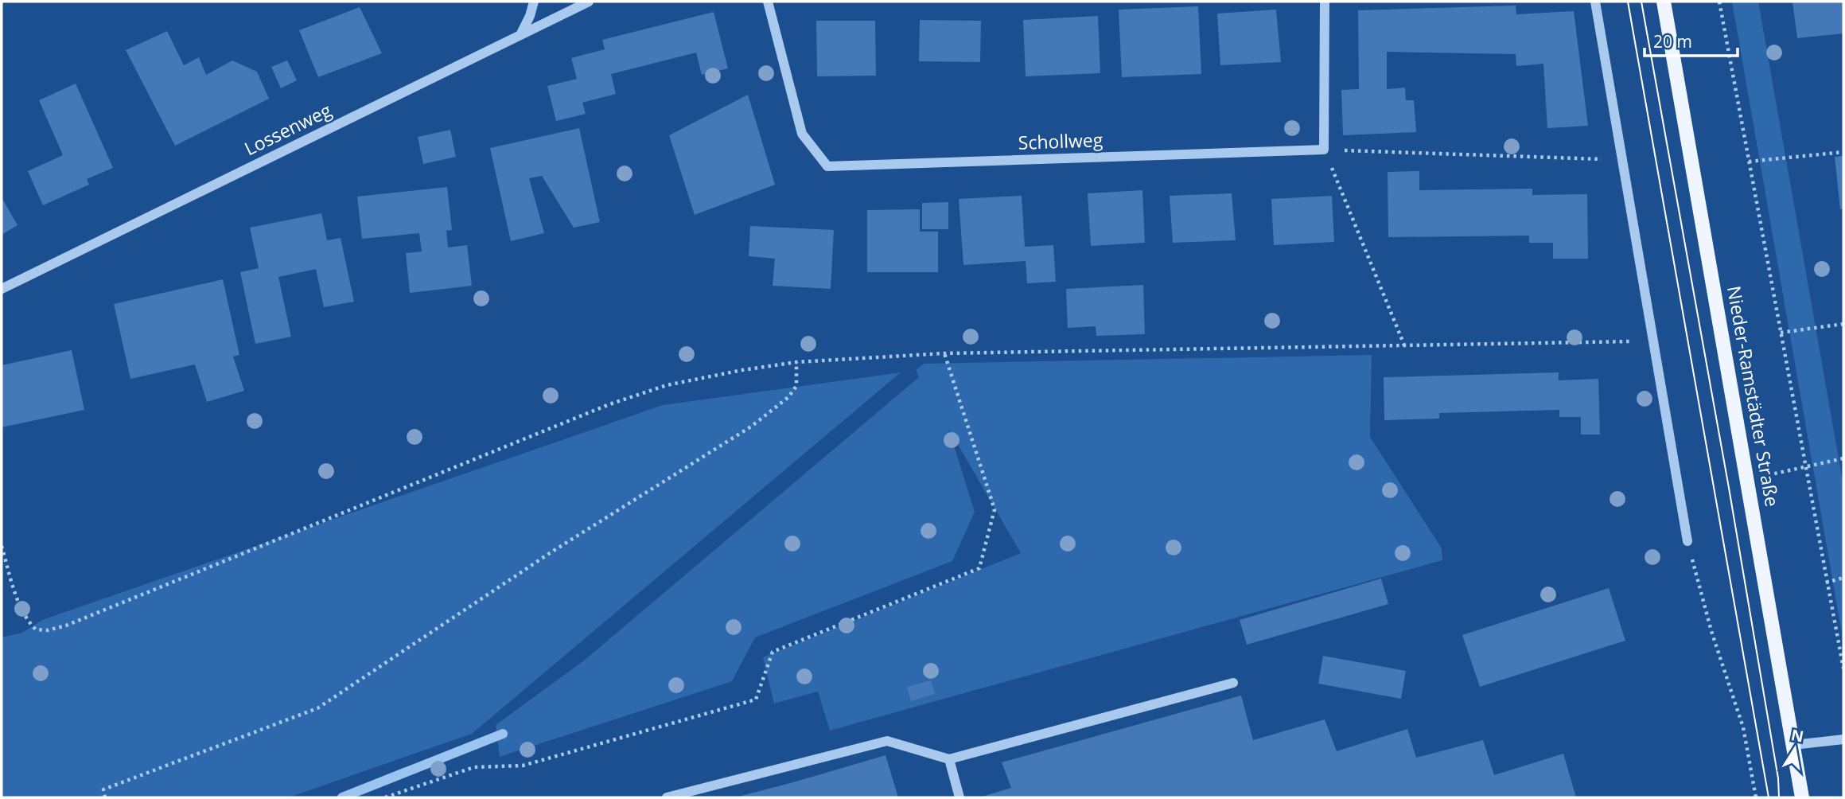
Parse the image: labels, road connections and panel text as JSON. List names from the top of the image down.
{
  "streets": {
    "main road": ["Nieder-Ramstädter Straße"],
    "street": ["Lossenweg", "Schollweg"]
  },
  "scale_bar": "20 m",
  "north": "top"
}
